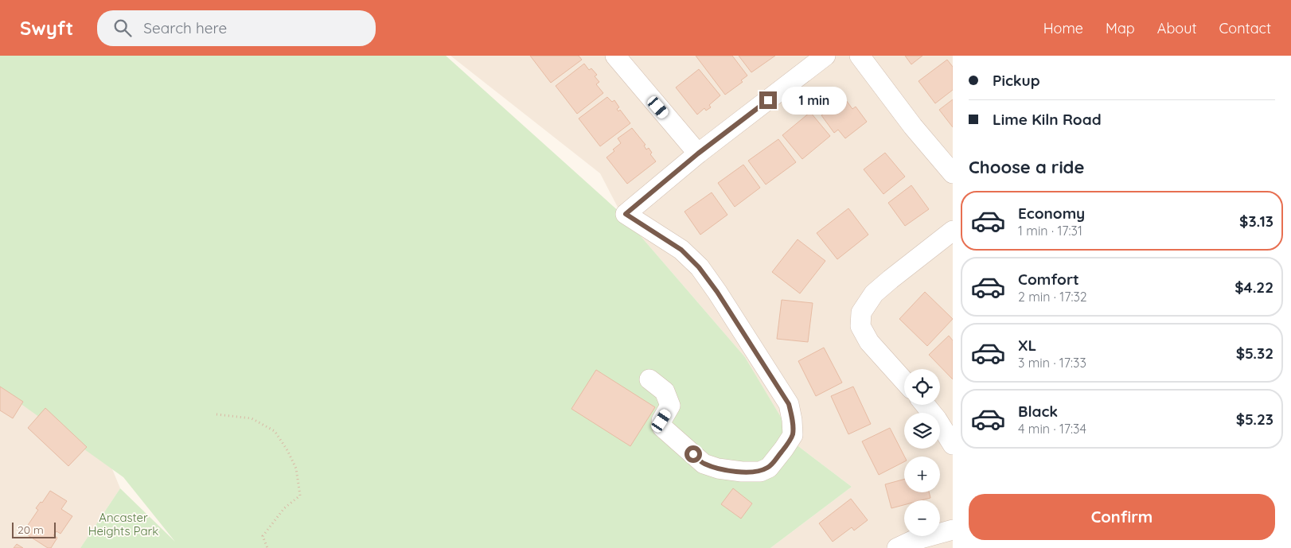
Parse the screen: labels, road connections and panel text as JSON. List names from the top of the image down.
{
  "parks": ["Ancaster Heights Park"],
  "scale_bar": "20 m",
  "page": {
    "header": "Swyft",
    "search": "Search here",
    "nav": [
      "Home",
      "Map",
      "About",
      "Contact"
    ],
    "banner": ["Pickup", "Lime Kiln Road"],
    "bubble": "1 min",
    "heading": "Choose a ride",
    "list": [
      {
        "name": "Economy",
        "note": "1 min · 17:31",
        "value": "$3.13"
      },
      {
        "name": "Comfort",
        "note": "2 min · 17:32",
        "value": "$4.22"
      },
      {
        "name": "XL",
        "note": "3 min · 17:33",
        "value": "$5.32"
      },
      {
        "name": "Black",
        "note": "4 min · 17:34",
        "value": "$5.23"
      }
    ],
    "map_buttons": ["+", "−"],
    "buttons": "Confirm",
    "scale": "20 m"
  }
}
